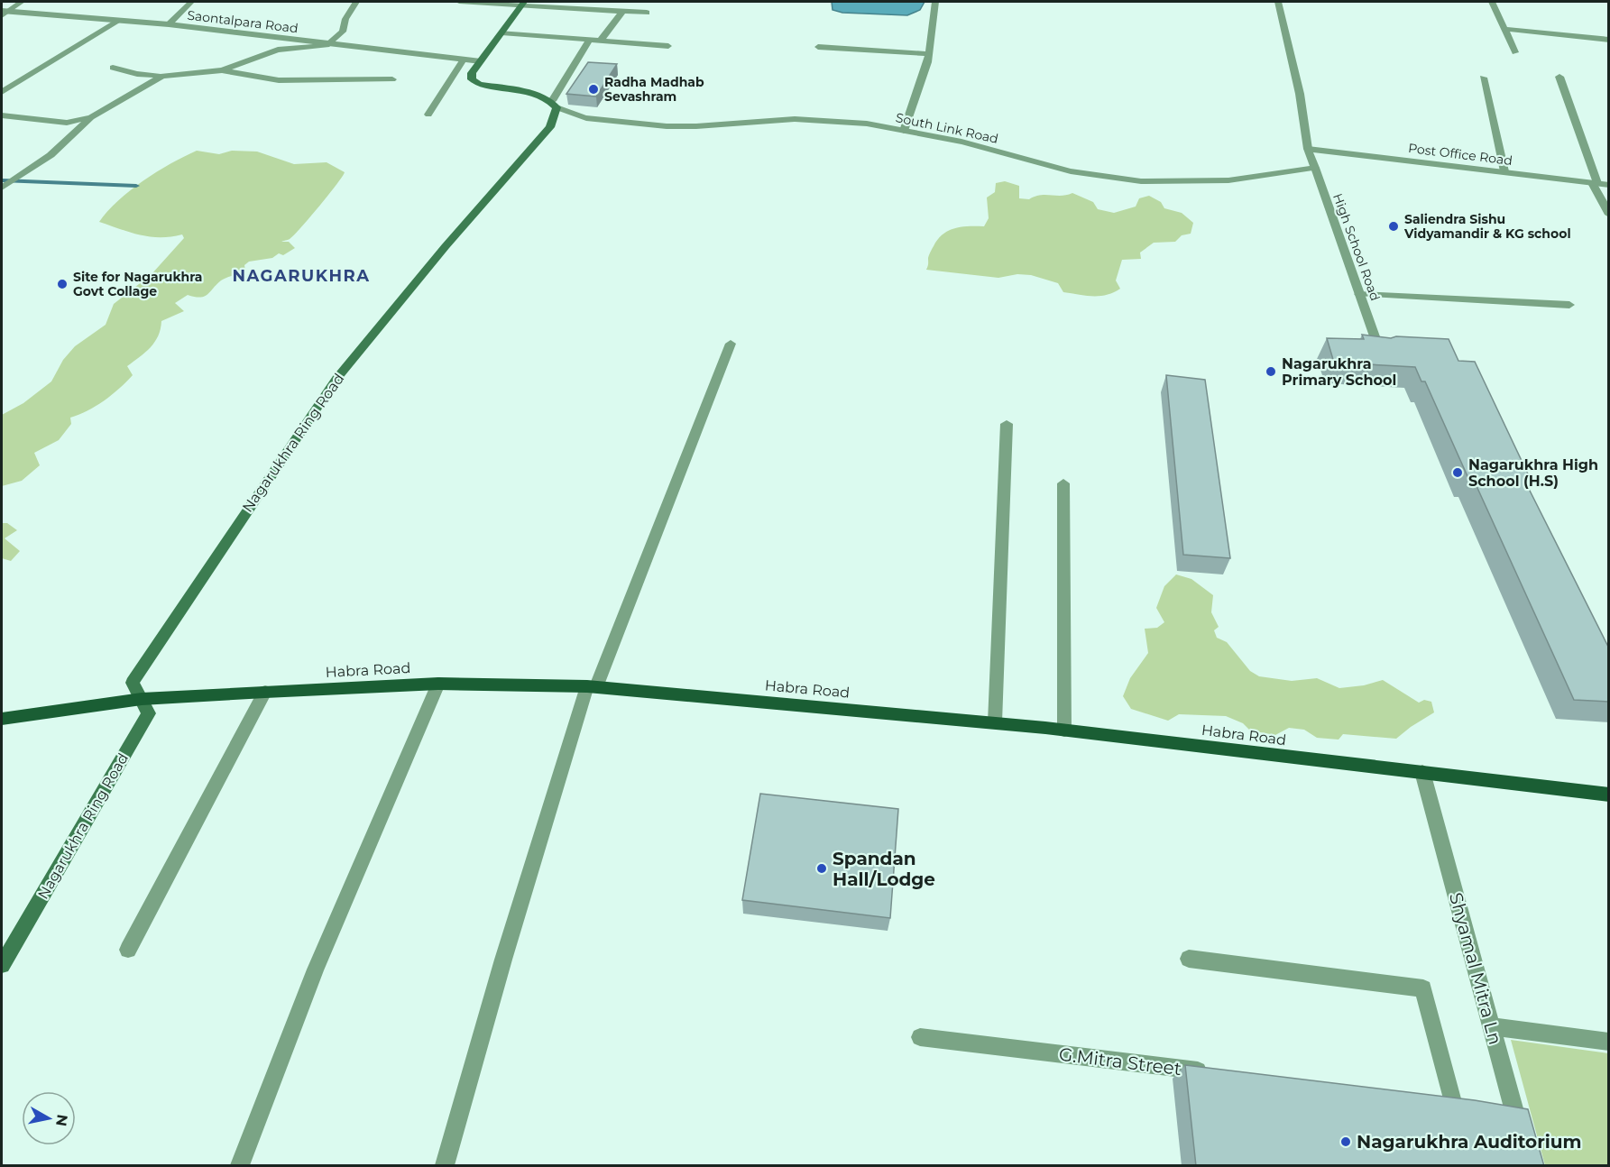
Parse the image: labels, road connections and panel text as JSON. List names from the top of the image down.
{
  "streets": {
    "main road": ["Nagarukhra Ring Road", "Habra Road"],
    "street": [
      "Saontalpara Road",
      "South Link Road",
      "Post Office Road",
      "High School Road",
      "Shyamal Mitra Ln",
      "G.Mitra Street"
    ]
  },
  "crossings": [
    ["South Link Road", "High School Road"],
    ["Post Office Road", "High School Road"],
    ["Nagarukhra Ring Road", "Habra Road"],
    ["Habra Road", "Shyamal Mitra Ln"]
  ],
  "districts": ["NAGARUKHRA"],
  "places": [
    "Radha Madhab Sevashram",
    "Saliendra Sishu Vidyamandir & KG school",
    "Site for Nagarukhra Govt Collage",
    "Nagarukhra Primary School",
    "Nagarukhra High School (H.S)",
    "Spandan Hall/Lodge",
    "Nagarukhra Auditorium"
  ],
  "north": "right"
}
